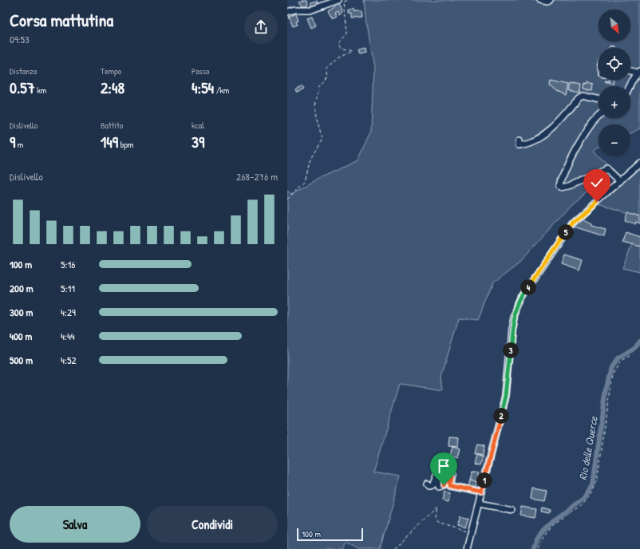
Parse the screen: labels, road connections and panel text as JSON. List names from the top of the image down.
{
  "water": ["Rio delle Querce"],
  "scale_bar": "100 m",
  "north": "bottom right",
  "page": {
    "heading": ["Corsa mattutina", "09:53"],
    "map_buttons": ["+", "−"],
    "stats": [
      ["Distanza", "0.57 km"],
      ["Tempo", "2:48"],
      ["Passo", "4:54 /km"],
      ["Dislivello", "9 m"],
      ["Battito", "149 bpm"],
      ["kcal", "39"]
    ],
    "chart": ["Dislivello", "268–276 m"],
    "pins": [
      "5",
      "4",
      "3",
      "2",
      "1"
    ],
    "list": [
      {
        "name": "100 m",
        "note": "5:16"
      },
      {
        "name": "200 m",
        "note": "5:11"
      },
      {
        "name": "300 m",
        "note": "4:29"
      },
      {
        "name": "400 m",
        "note": "4:44"
      },
      {
        "name": "500 m",
        "note": "4:52"
      }
    ],
    "buttons": ["Salva", "Condividi"],
    "scale": "100 m"
  }
}
